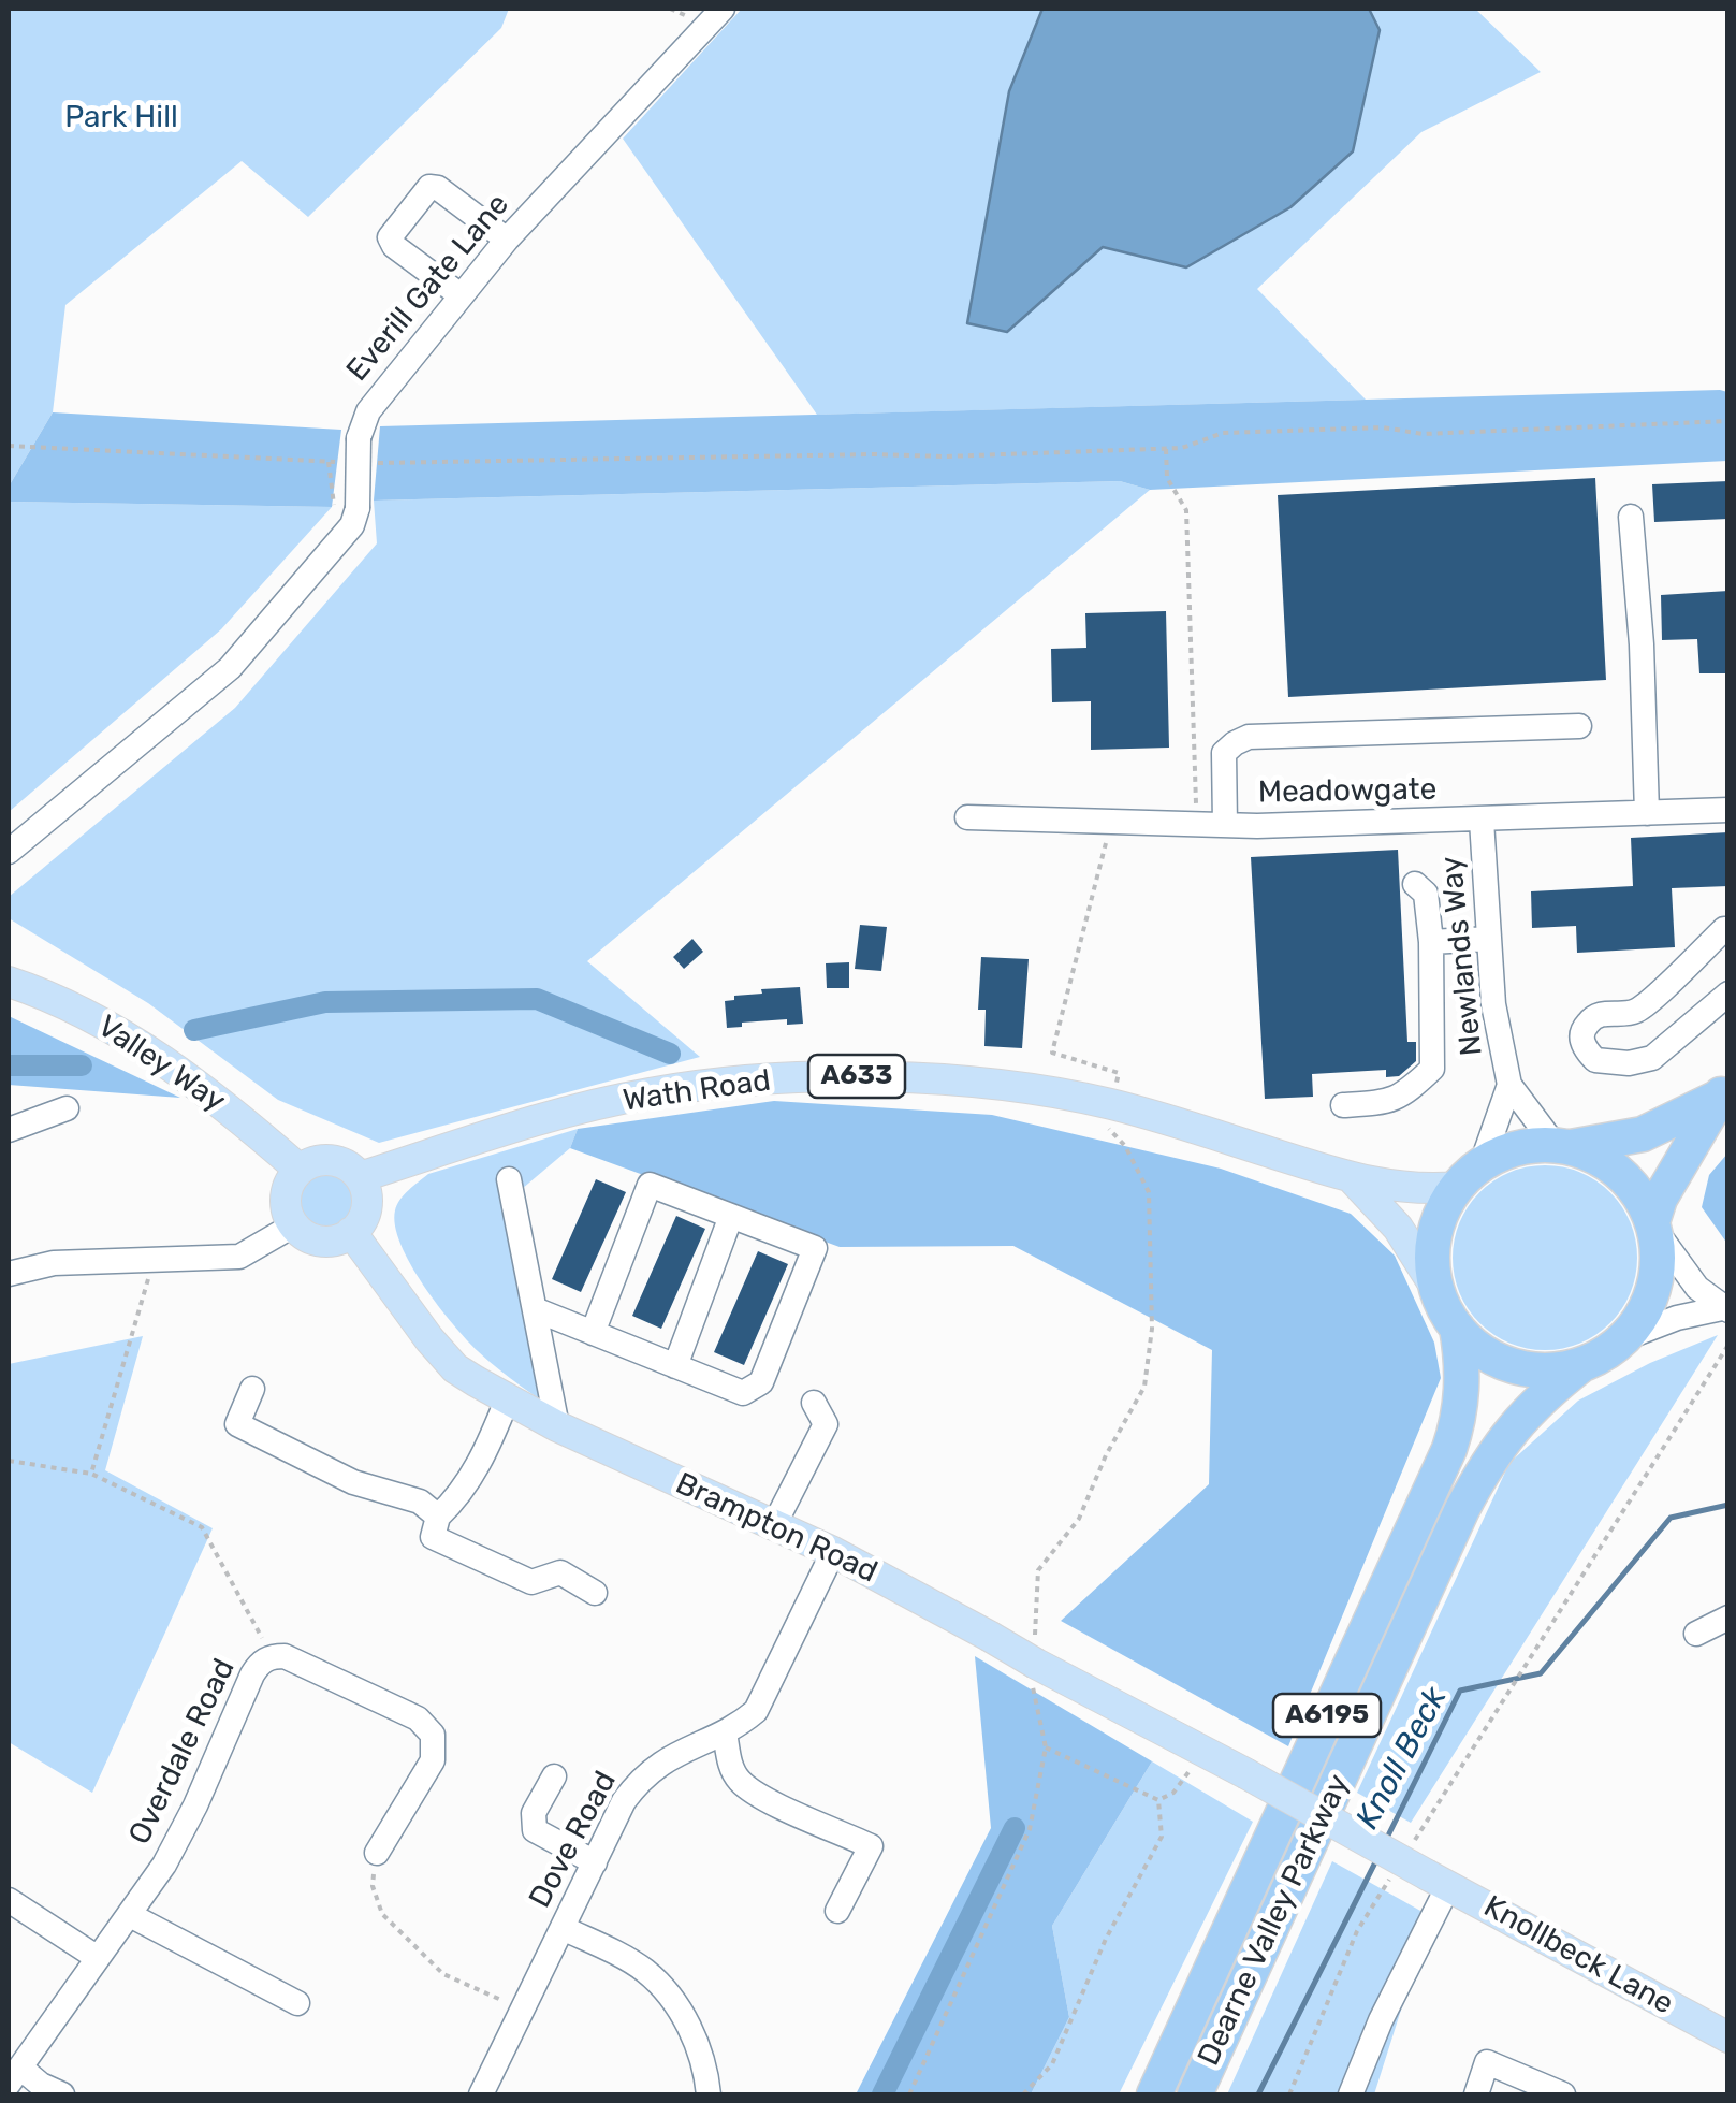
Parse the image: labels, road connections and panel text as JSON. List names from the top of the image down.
{
  "streets": {
    "highway": ["A6195", "Dearne Valley Parkway"],
    "main road": [
      "Valley Way",
      "A633",
      "Wath Road",
      "Brampton Road",
      "Knollbeck Lane"
    ],
    "street": [
      "Everill Gate Lane",
      "Meadowgate",
      "Newlands Way",
      "Overdale Road",
      "Dove Road"
    ]
  },
  "crossings": [
    ["Meadowgate", "Newlands Way"],
    ["Valley Way", "Wath Road"],
    ["Valley Way", "Brampton Road"],
    ["Wath Road", "Brampton Road"],
    ["Wath Road", "A6195"],
    ["Wath Road", "Dearne Valley Parkway"],
    ["Brampton Road", "Dove Road"],
    ["Brampton Road", "Knollbeck Lane"],
    ["A6195", "Dearne Valley Parkway"]
  ],
  "water": ["Knoll Beck"],
  "parks": ["Park Hill"]
}
